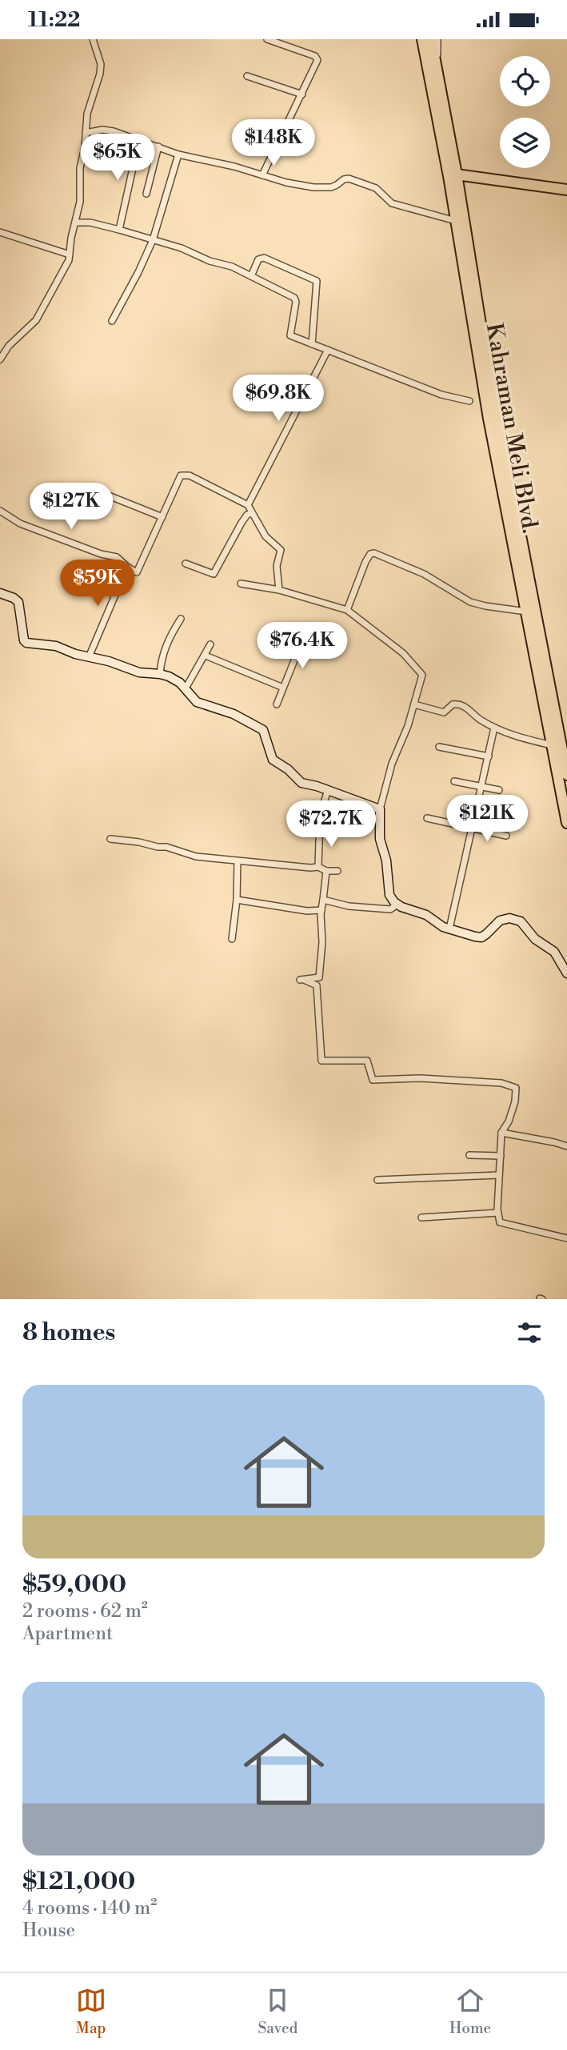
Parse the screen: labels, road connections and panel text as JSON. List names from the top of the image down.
{
  "streets": {
    "highway": ["Kahraman Meli Blvd."]
  },
  "page": {
    "status": "11:22",
    "price": [
      "$148K",
      "$65K",
      "$69.8K",
      "$127K",
      "$59K",
      "$76.4K",
      "$121K",
      "$72.7K"
    ],
    "heading": "8 homes",
    "list": [
      {
        "name": "$59,000",
        "note": "2 rooms · 62 m² · Apartment"
      },
      {
        "name": "$121,000",
        "note": "4 rooms · 140 m² · House"
      }
    ],
    "tabs": ["Map", "Saved", "Home"]
  }
}
